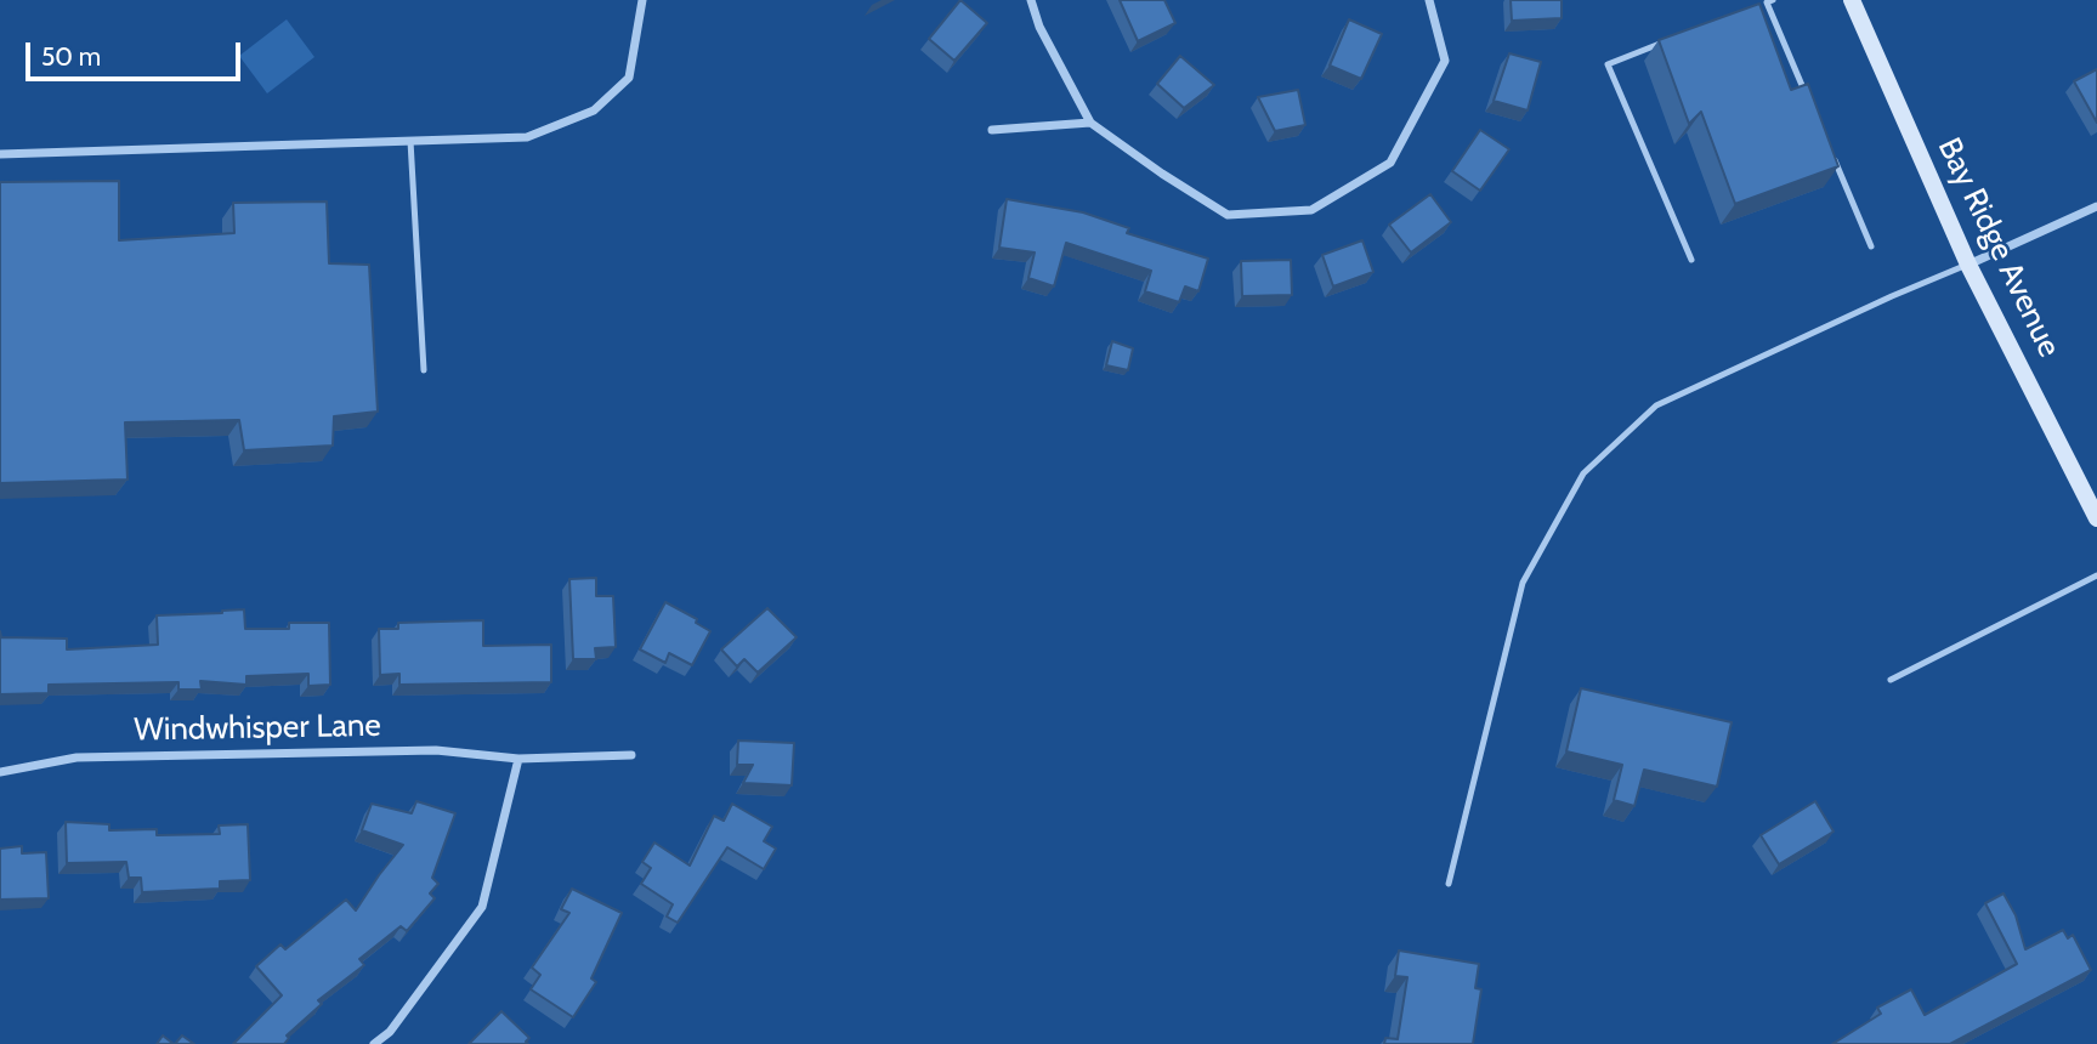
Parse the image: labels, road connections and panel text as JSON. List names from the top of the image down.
{
  "streets": {
    "main road": ["Bay Ridge Avenue"],
    "street": ["Windwhisper Lane"]
  },
  "scale_bar": "50 m"
}
